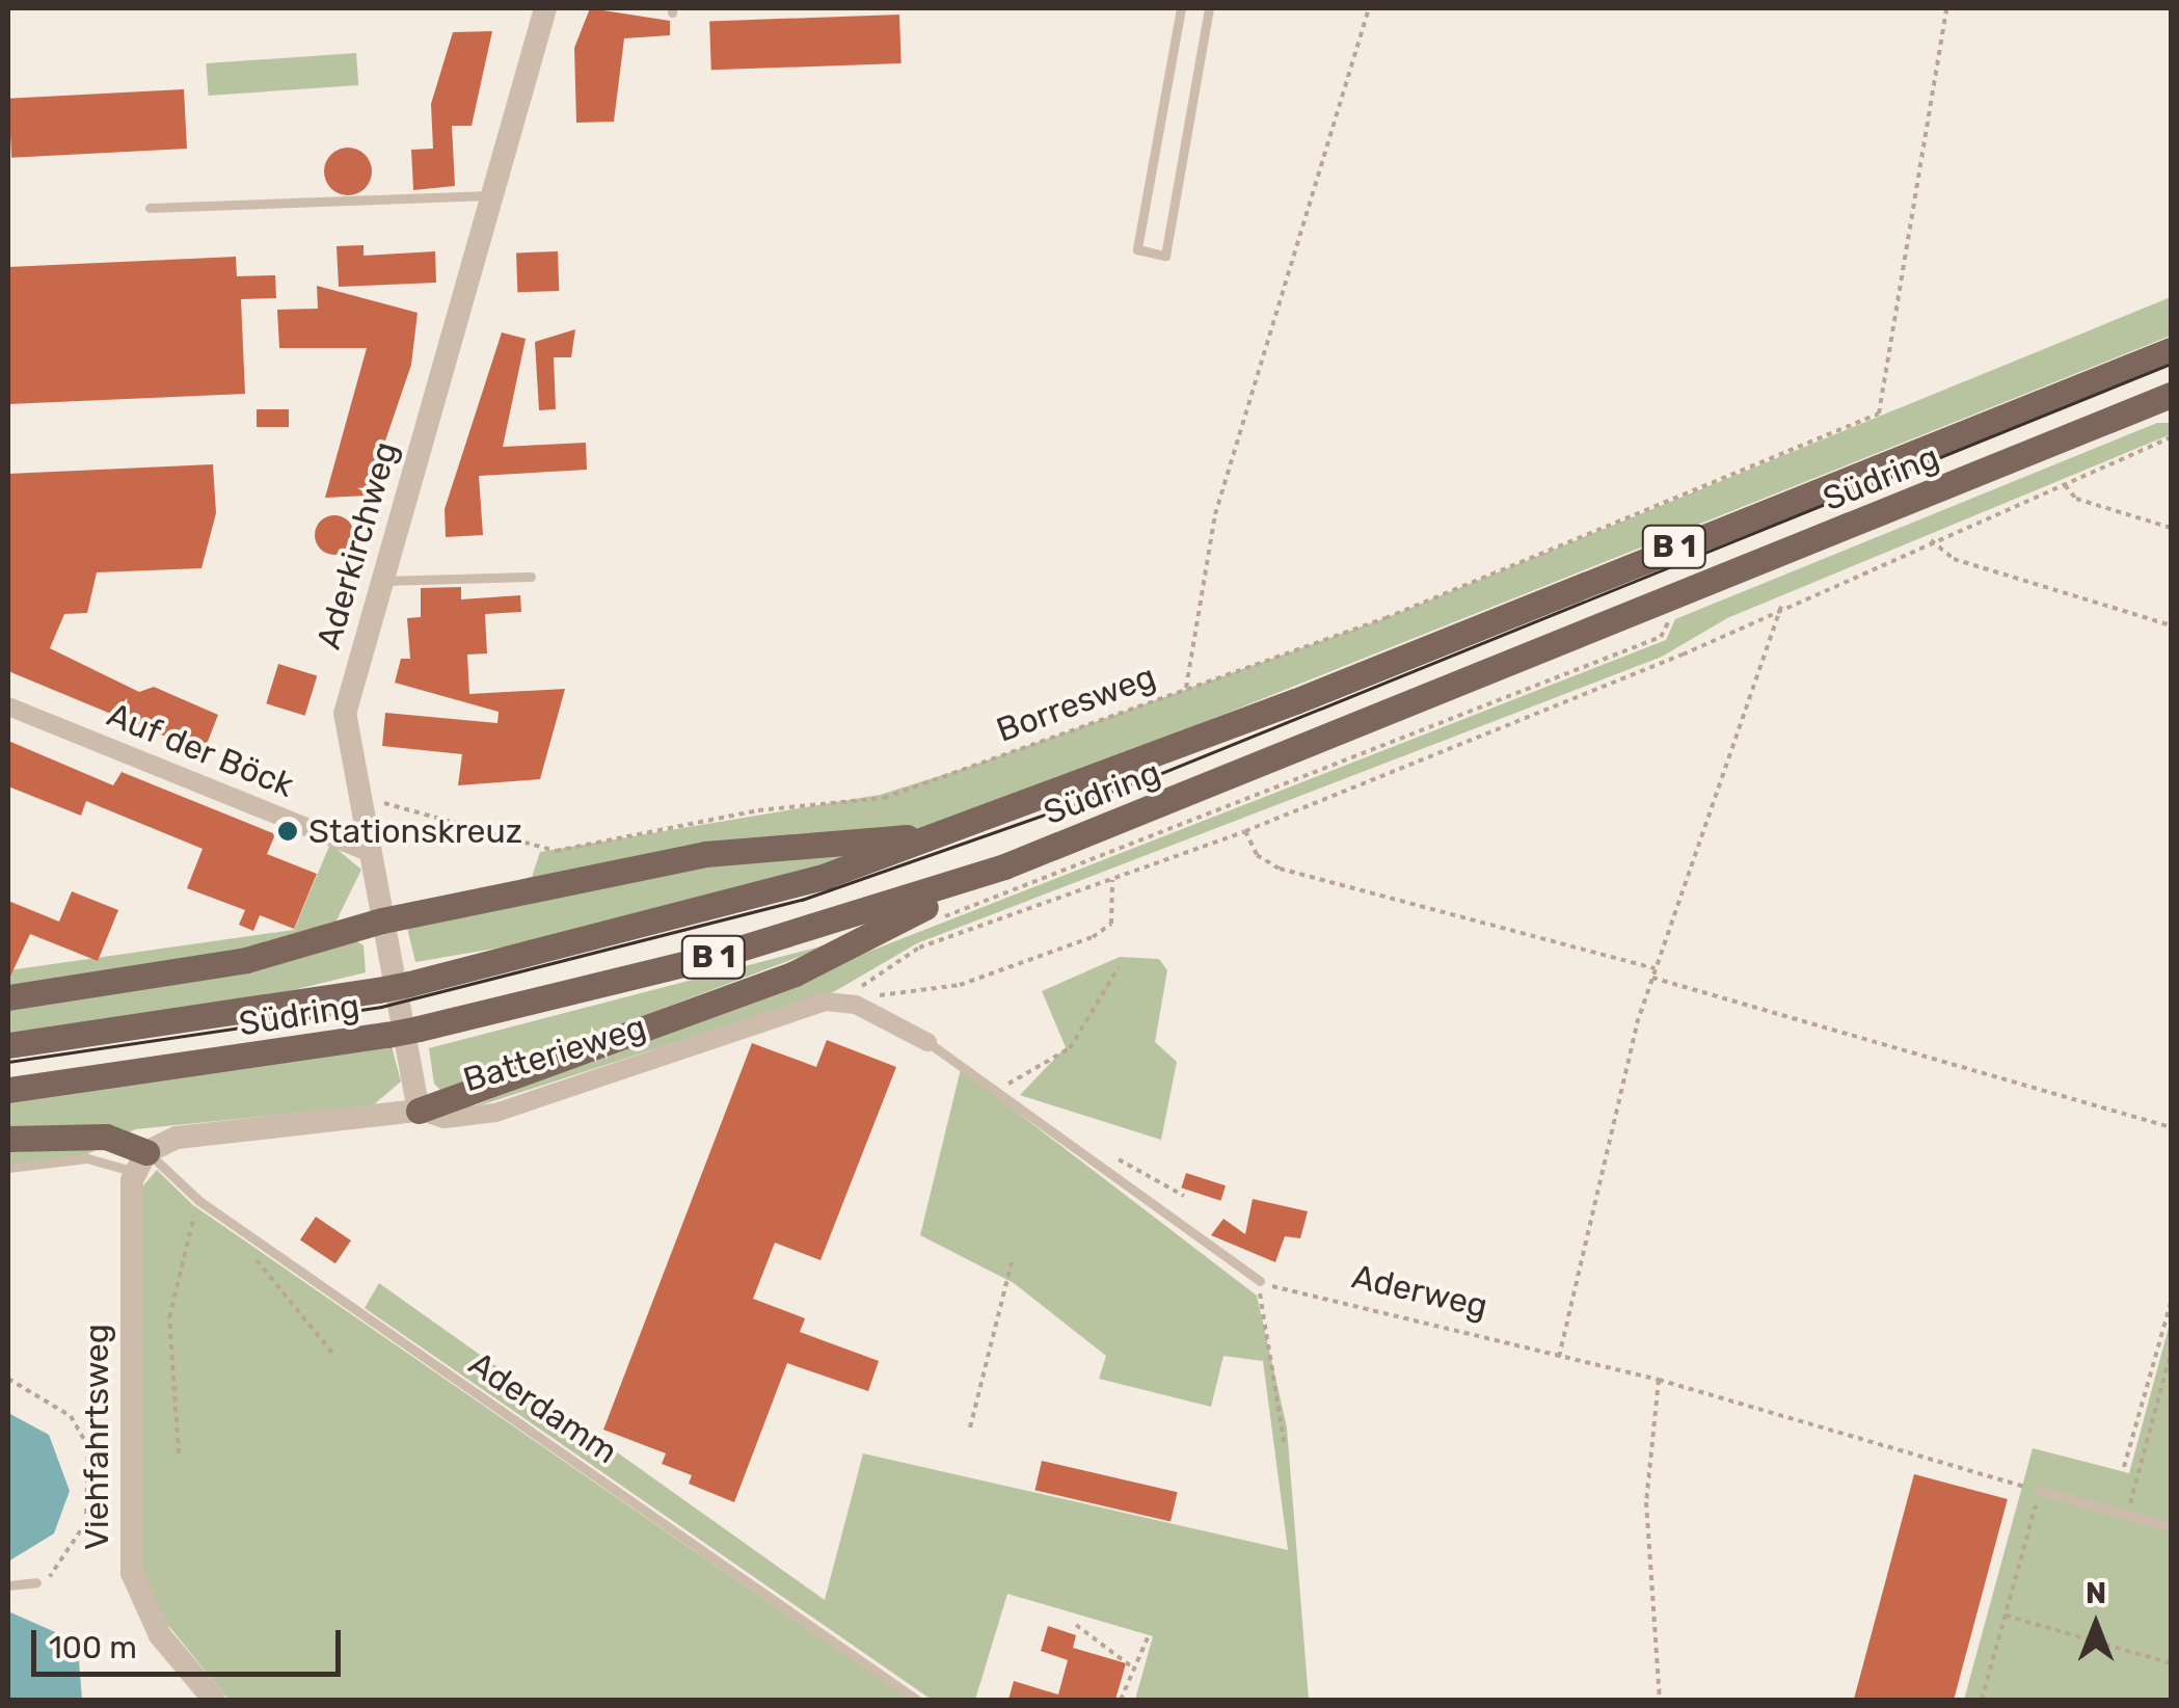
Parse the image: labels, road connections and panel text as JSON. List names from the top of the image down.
{
  "streets": {
    "main road": ["Südring", "B 1"],
    "street": [
      "Aderkirchweg",
      "Auf der Böck",
      "Batterieweg",
      "Viehfahrtsweg"
    ],
    "lane": ["Aderdamm"],
    "path": ["Borresweg", "Aderweg"]
  },
  "crossings": [
    ["Aderkirchweg", "Borresweg"],
    ["Aderkirchweg", "Auf der Böck"],
    ["Aderkirchweg", "Batterieweg"],
    ["Batterieweg", "Aderdamm"],
    ["Batterieweg", "Viehfahrtsweg"],
    ["Aderdamm", "Viehfahrtsweg"]
  ],
  "places": ["Stationskreuz"],
  "scale_bar": "100 m",
  "north": "top"
}
